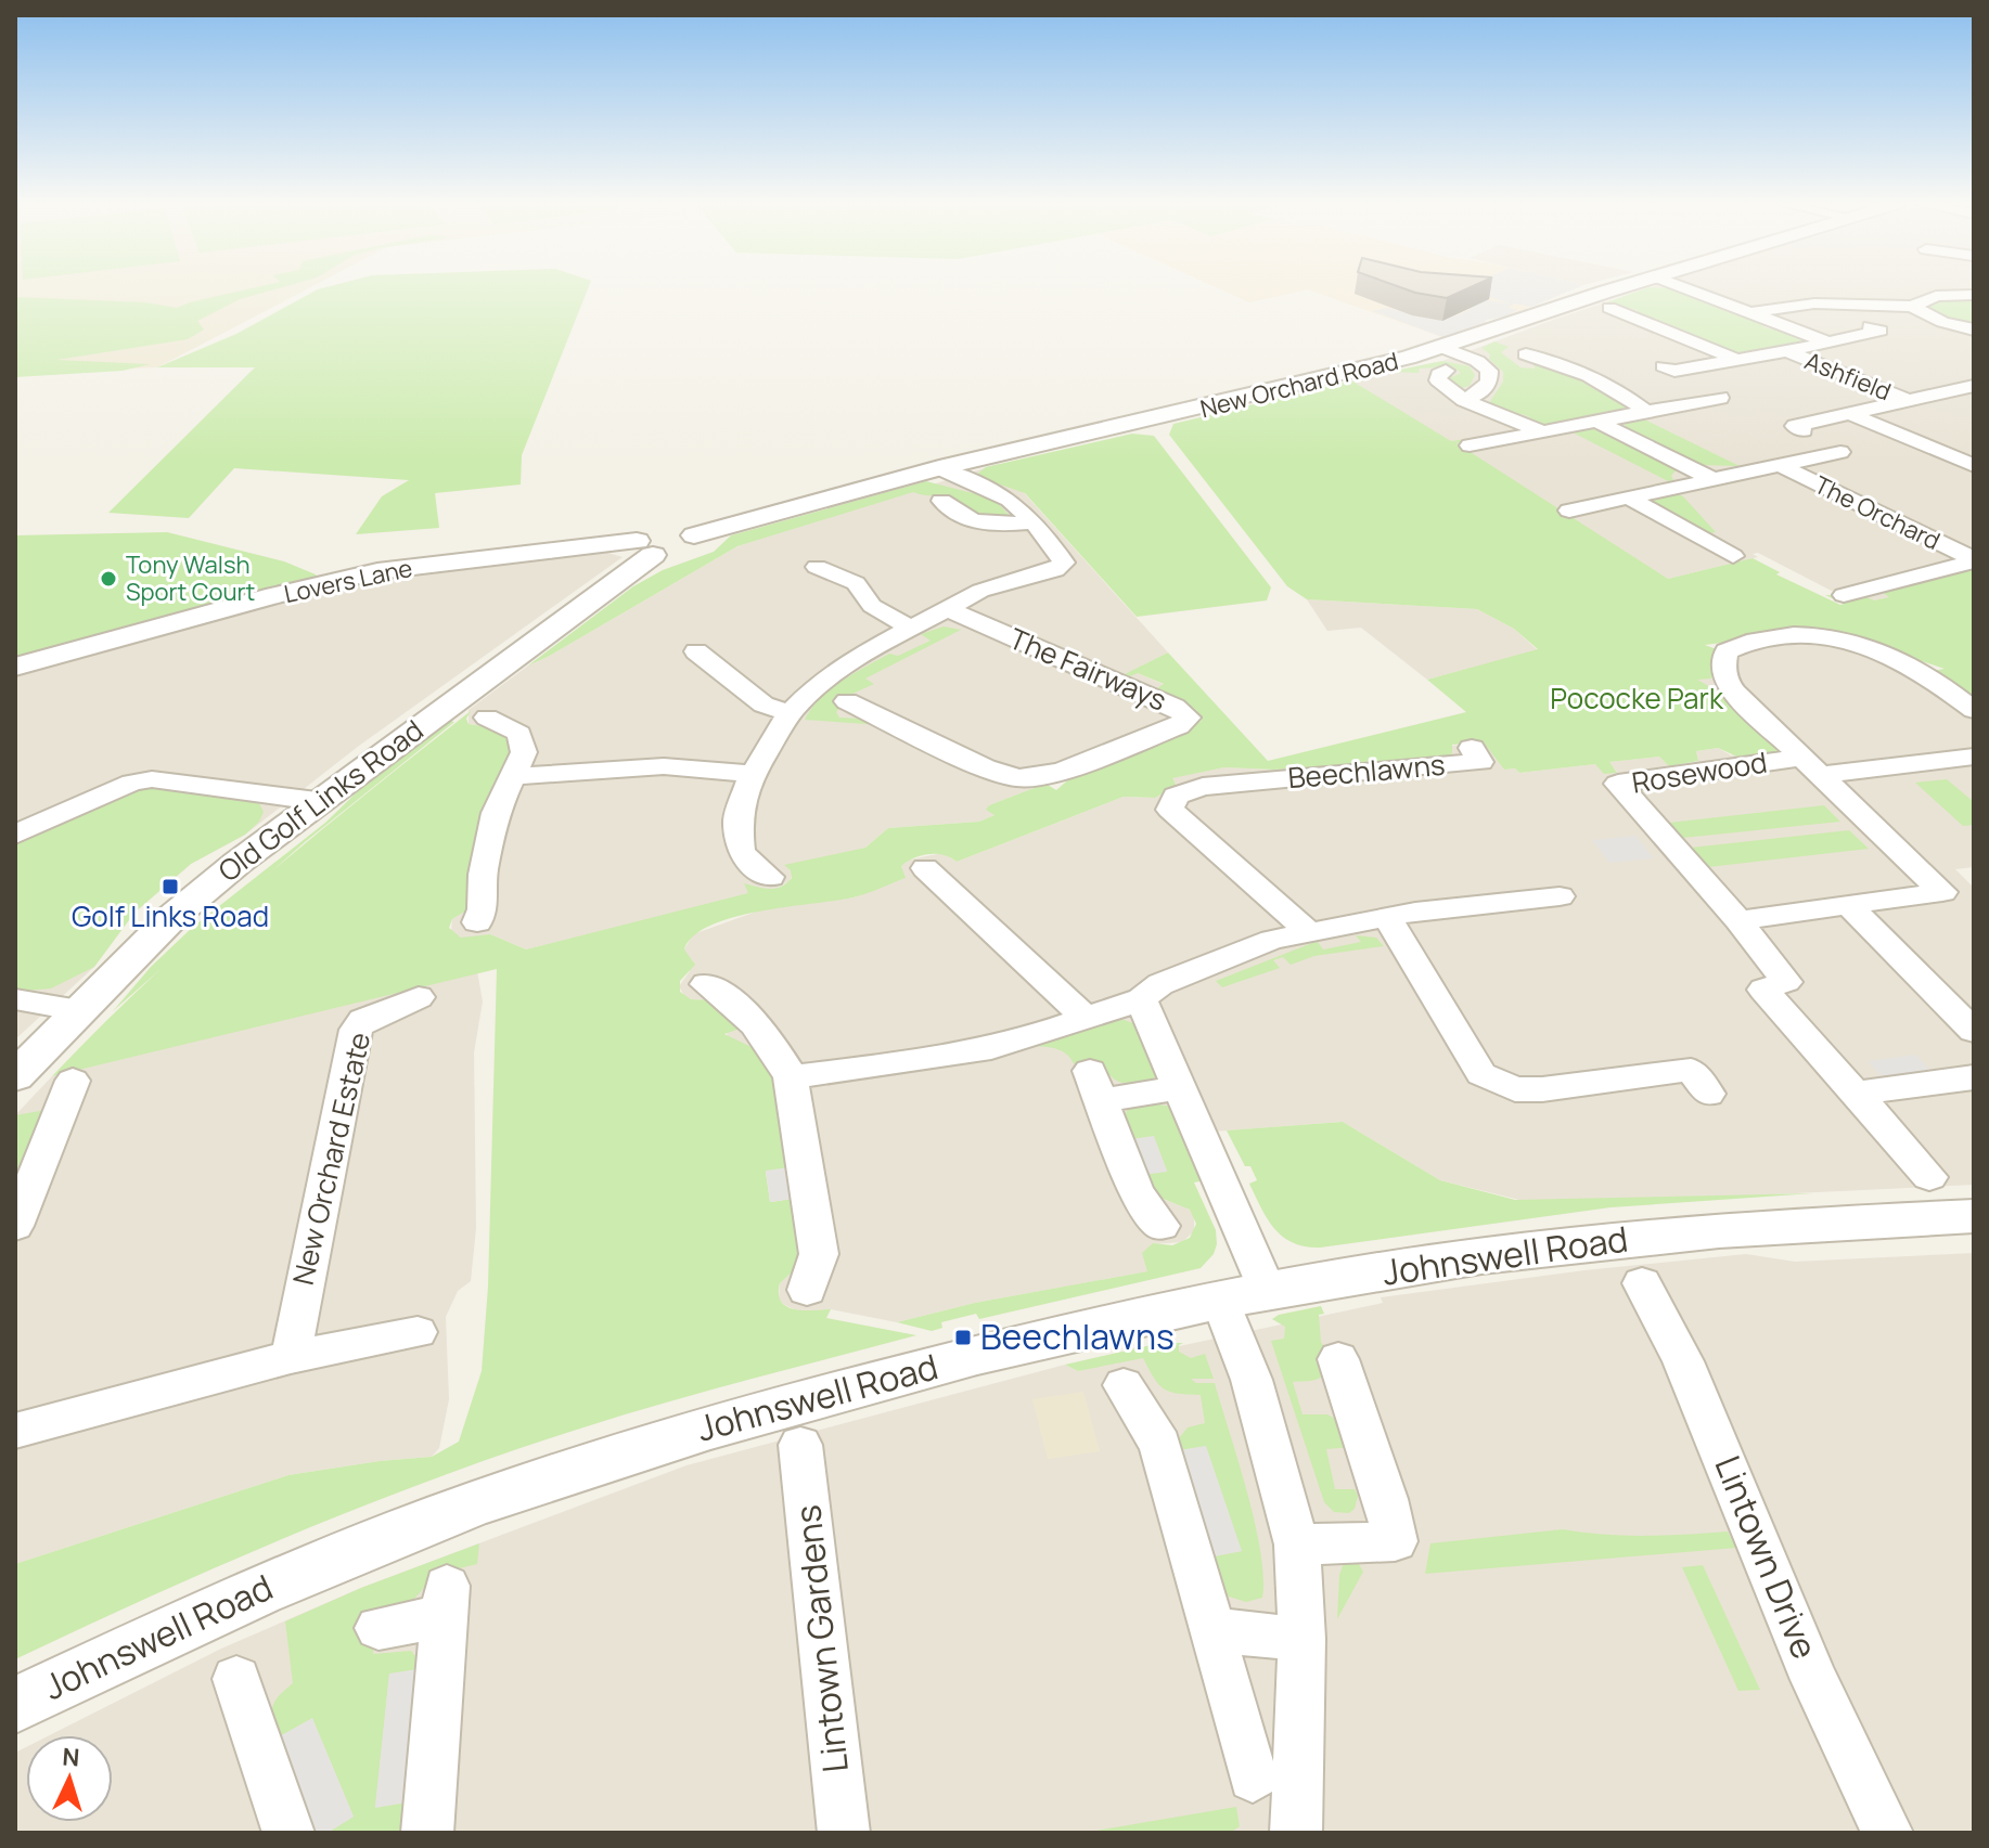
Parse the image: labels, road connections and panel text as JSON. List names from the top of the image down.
{
  "streets": {
    "street": [
      "Ashfield",
      "New Orchard Road",
      "The Orchard",
      "Lovers Lane",
      "The Fairways",
      "Beechlawns",
      "Rosewood",
      "Old Golf Links Road",
      "New Orchard Estate",
      "Johnswell Road",
      "Lintown Drive",
      "Lintown Gardens"
    ]
  },
  "crossings": [
    ["New Orchard Road", "Lovers Lane"],
    ["New Orchard Road", "The Fairways"],
    ["New Orchard Road", "Old Golf Links Road"],
    ["Lovers Lane", "Old Golf Links Road"]
  ],
  "parks": ["Pococke Park"],
  "places": {
    "other": ["Tony Walsh Sport Court"],
    "transit": ["Golf Links Road", "Beechlawns"]
  },
  "north": "top"
}
